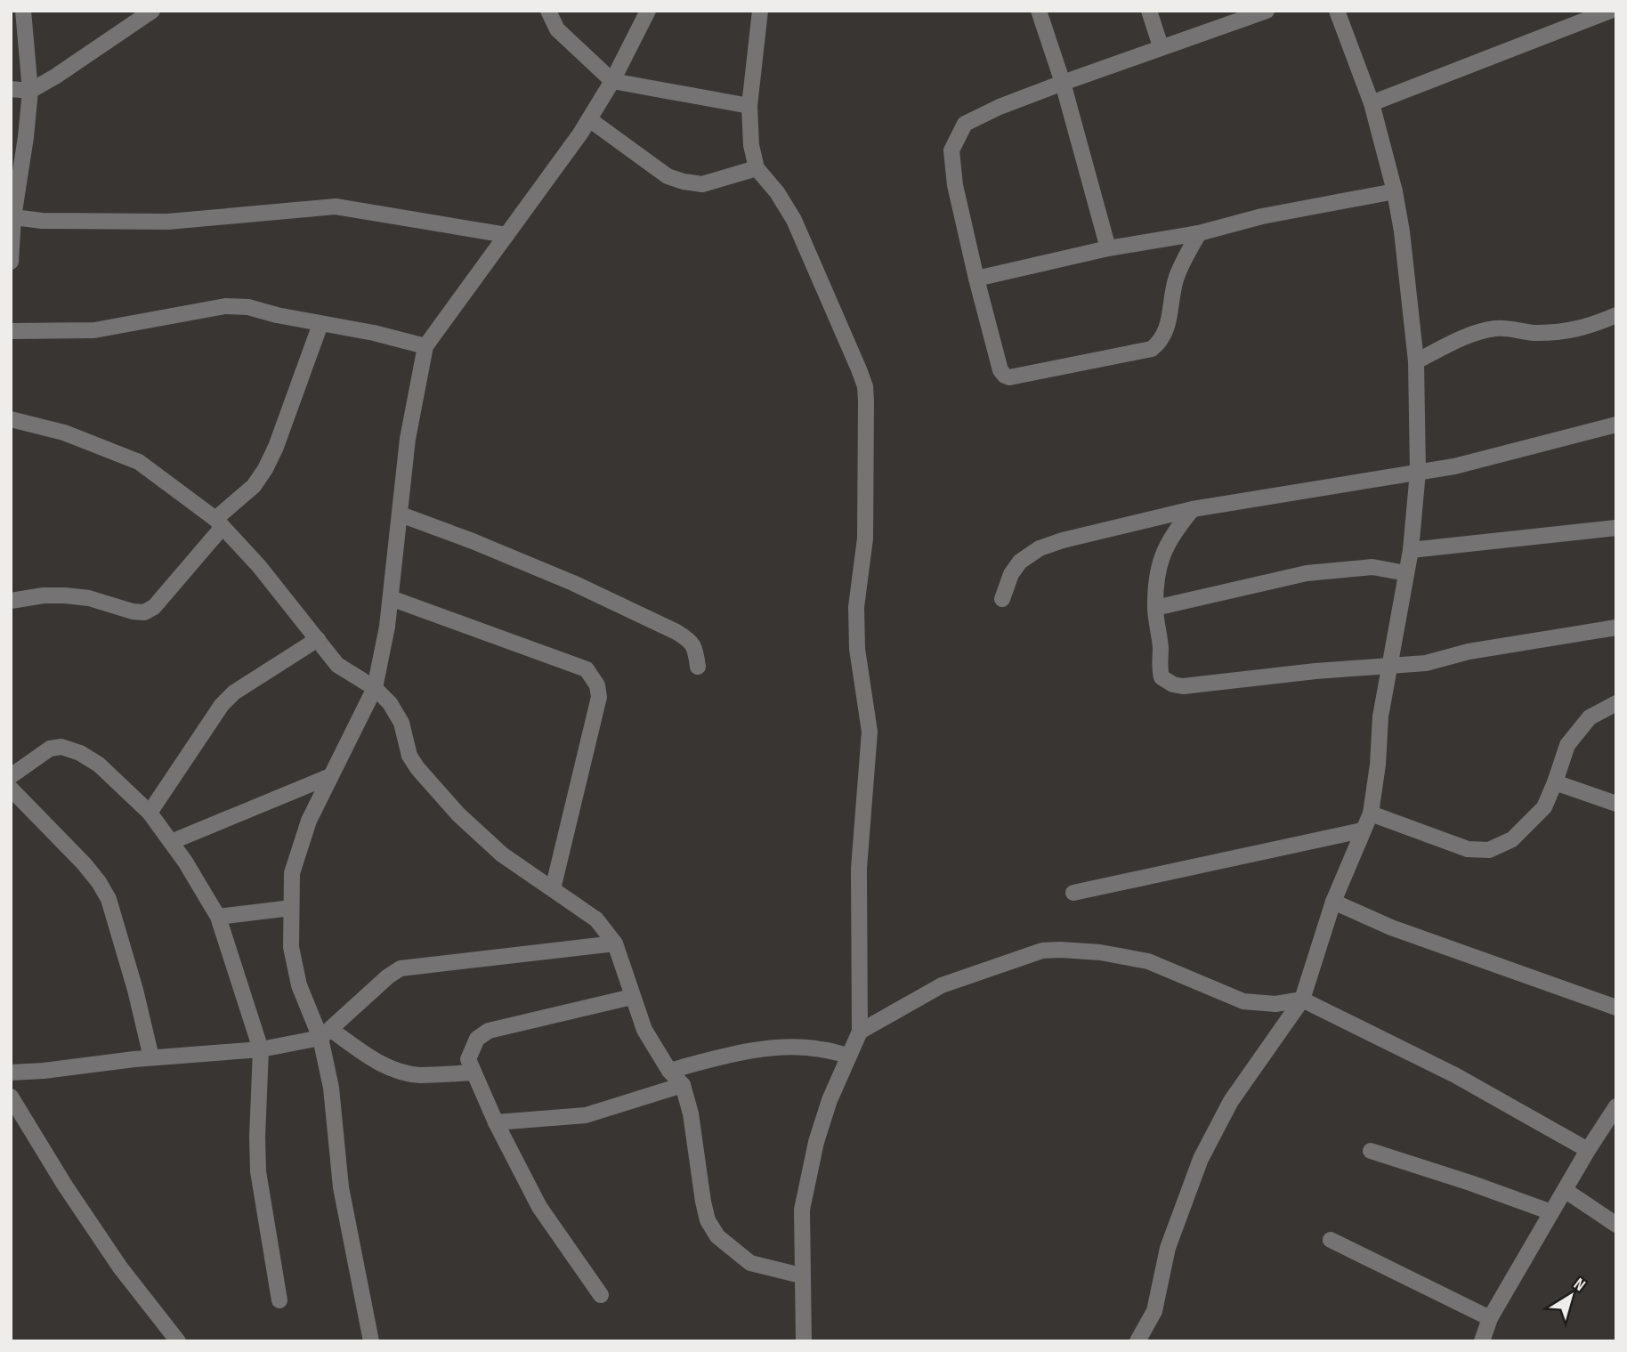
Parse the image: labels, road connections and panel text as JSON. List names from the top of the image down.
{
  "north": "top right"
}
